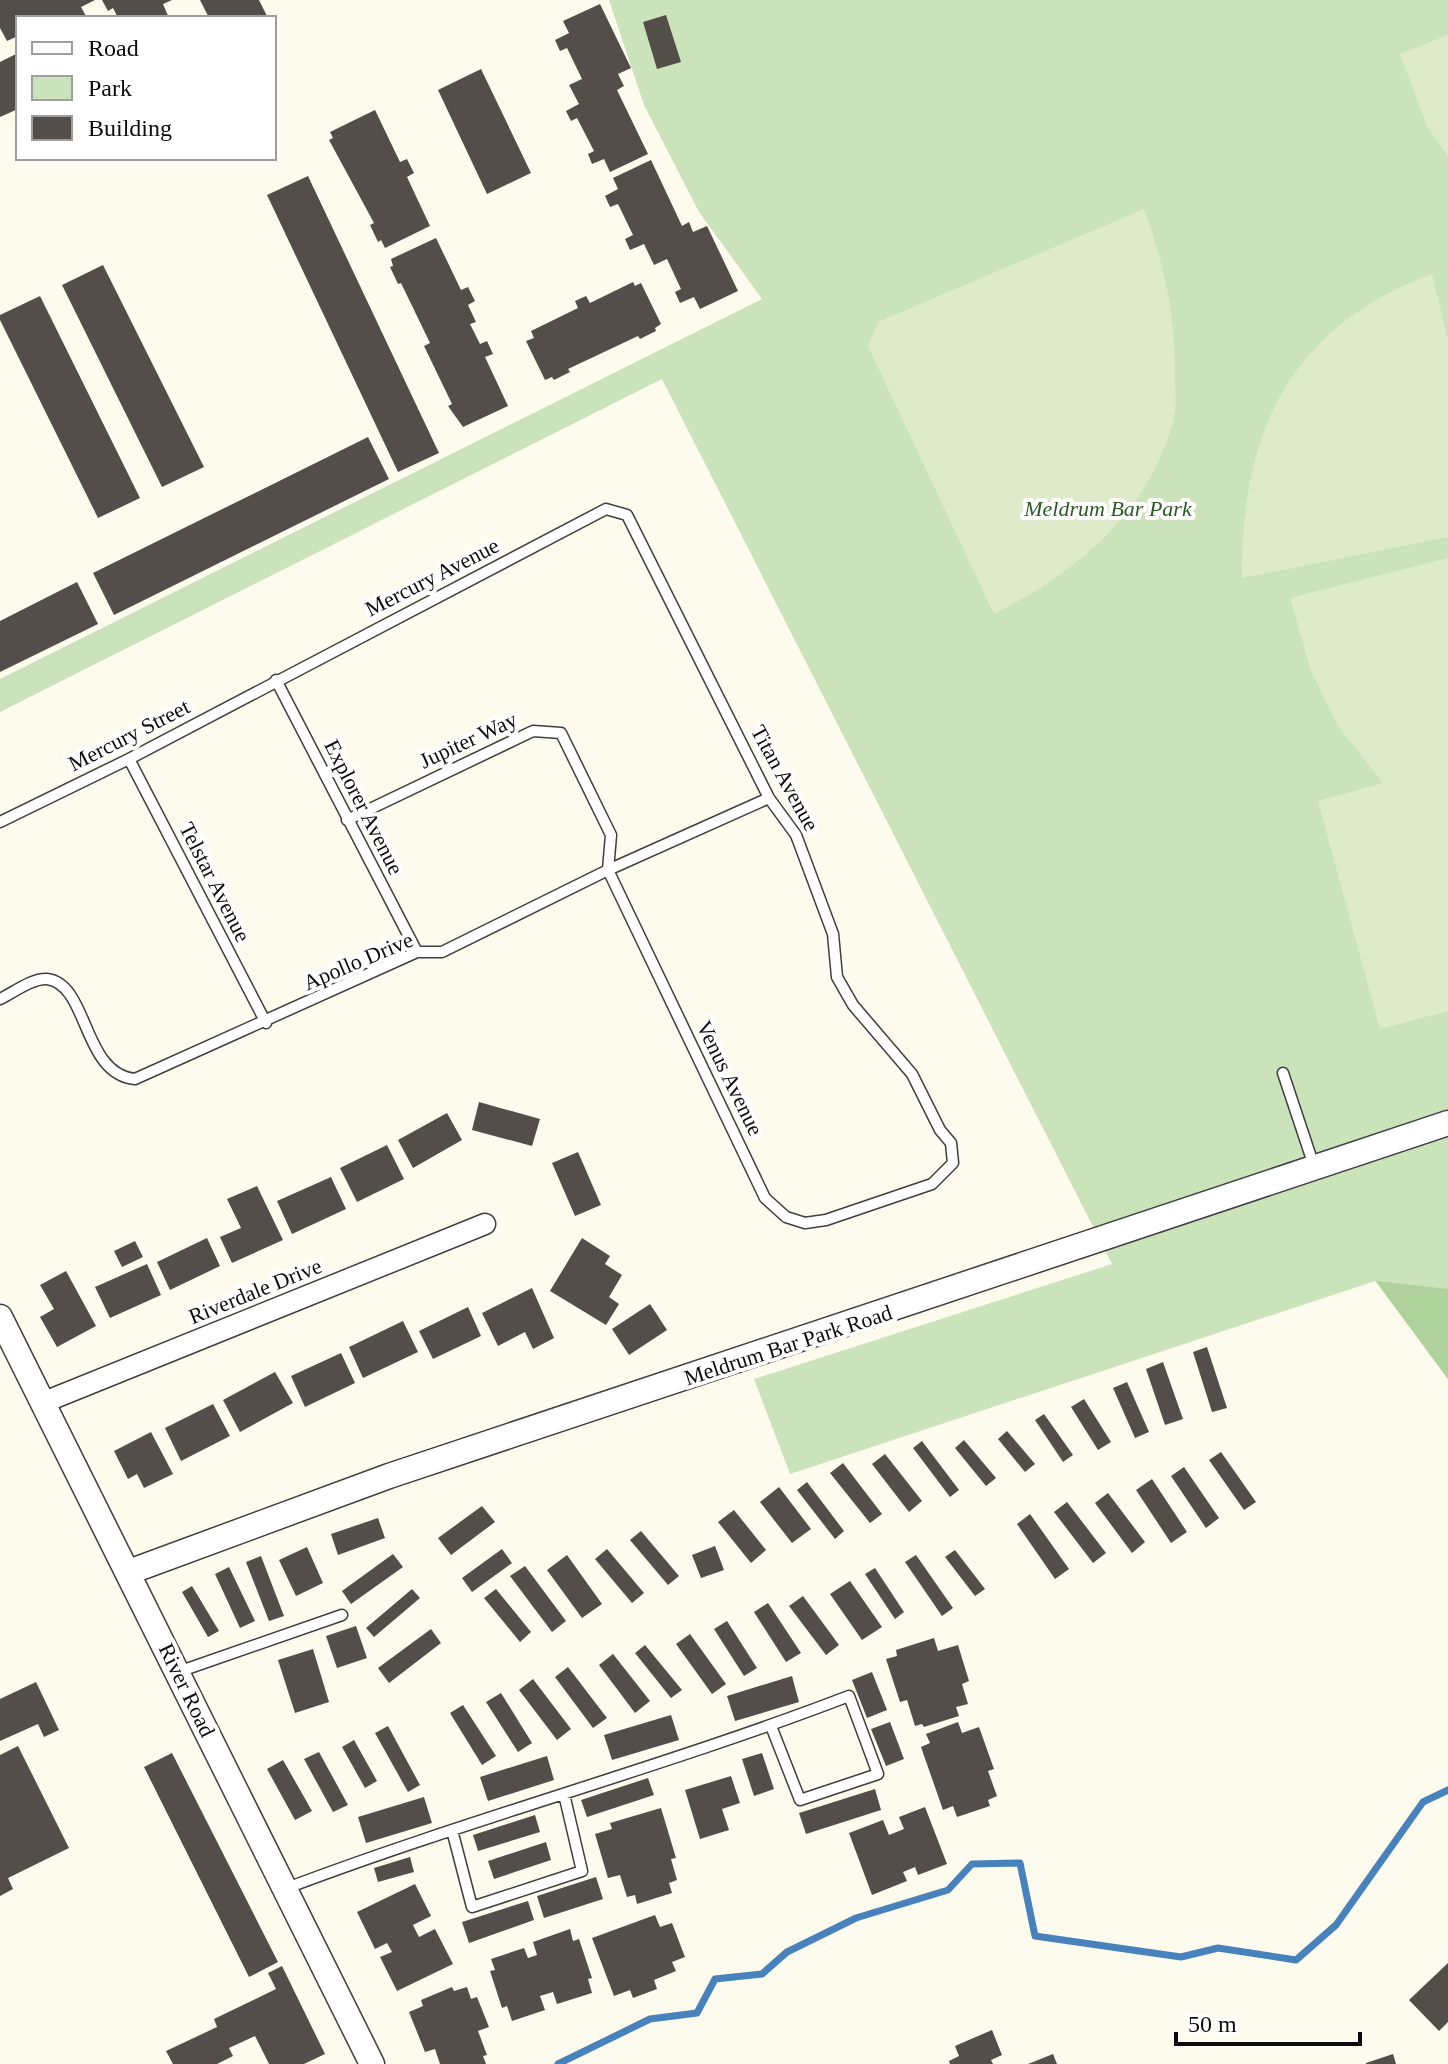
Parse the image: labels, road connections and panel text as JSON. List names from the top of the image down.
{
  "streets": {
    "street": ["Riverdale Drive", "Meldrum Bar Park Road", "River Road"],
    "lane": [
      "Mercury Avenue",
      "Mercury Street",
      "Jupiter Way",
      "Titan Avenue",
      "Explorer Avenue",
      "Telstar Avenue",
      "Apollo Drive",
      "Venus Avenue"
    ]
  },
  "crossings": [
    ["Mercury Avenue", "Mercury Street"],
    ["Mercury Avenue", "Titan Avenue"],
    ["Mercury Avenue", "Explorer Avenue"],
    ["Mercury Street", "Explorer Avenue"],
    ["Mercury Street", "Telstar Avenue"],
    ["Jupiter Way", "Explorer Avenue"],
    ["Jupiter Way", "Apollo Drive"],
    ["Jupiter Way", "Venus Avenue"],
    ["Titan Avenue", "Apollo Drive"],
    ["Titan Avenue", "Venus Avenue"],
    ["Explorer Avenue", "Apollo Drive"],
    ["Telstar Avenue", "Apollo Drive"],
    ["Apollo Drive", "Venus Avenue"],
    ["Riverdale Drive", "River Road"],
    ["Meldrum Bar Park Road", "River Road"]
  ],
  "parks": ["Meldrum Bar Park"],
  "legend": ["Road", "Park", "Building"],
  "scale_bar": "50 m"
}
